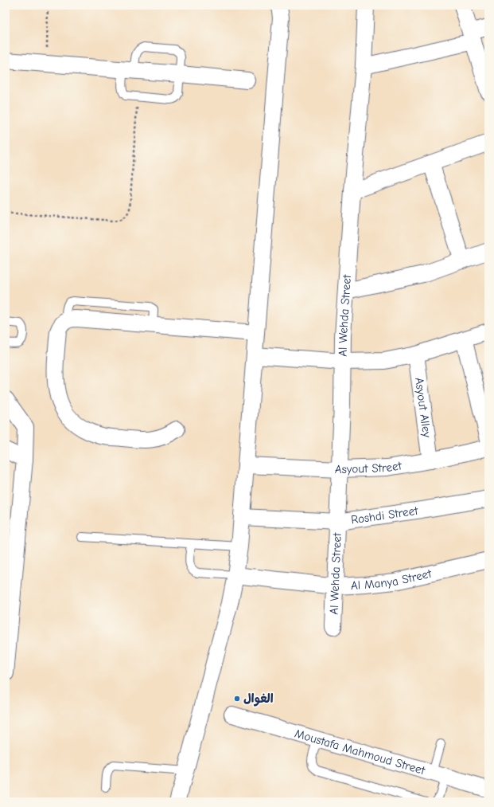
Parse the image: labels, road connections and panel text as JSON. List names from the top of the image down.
{
  "streets": {
    "street": [
      "Al Wehda Street",
      "Asyout Alley",
      "Asyout Street",
      "Roshdi Street",
      "Al Manya Street",
      "Moustafa Mahmoud Street"
    ]
  },
  "crossings": [
    ["Al Wehda Street", "Asyout Street"],
    ["Al Wehda Street", "Roshdi Street"],
    ["Al Wehda Street", "Al Manya Street"],
    ["Asyout Alley", "Asyout Street"]
  ],
  "places": ["الغوال"]
}
